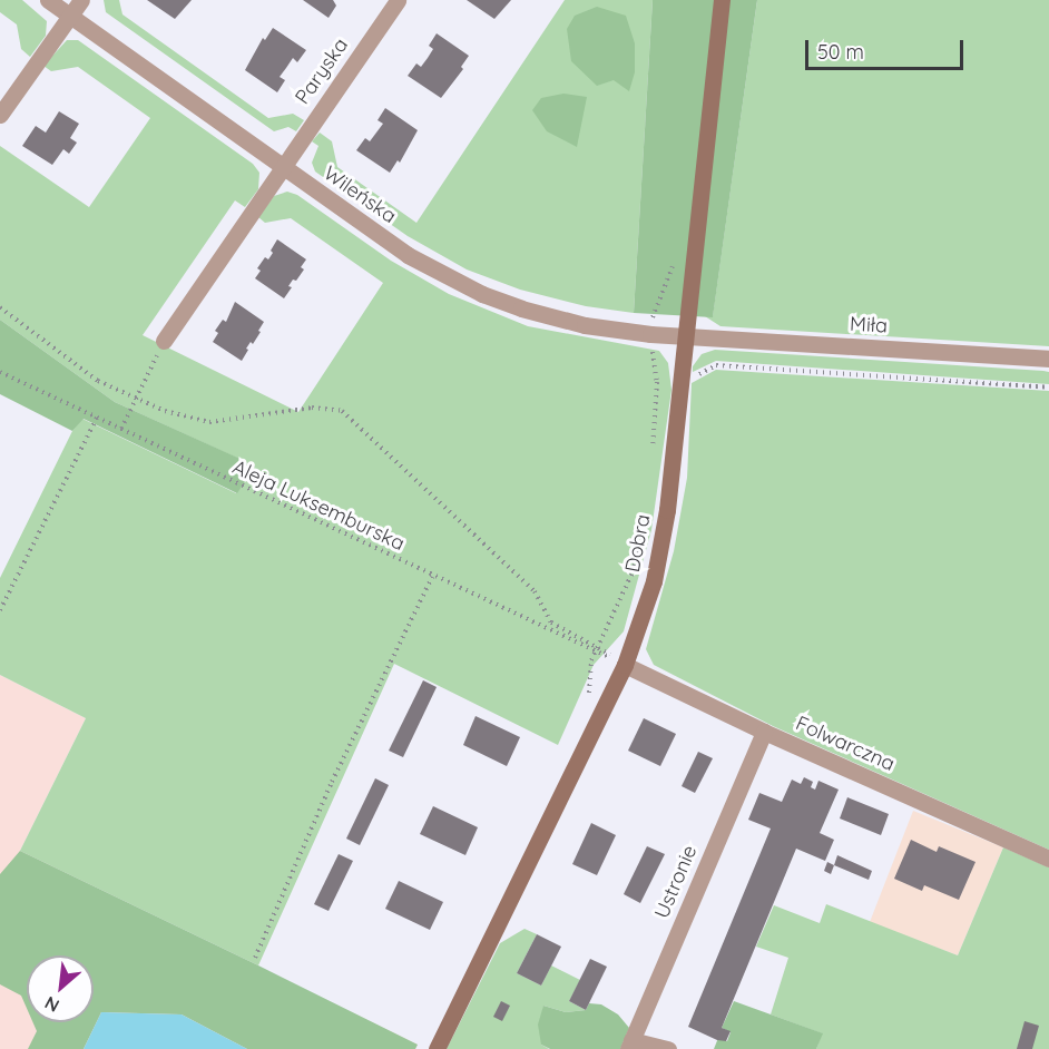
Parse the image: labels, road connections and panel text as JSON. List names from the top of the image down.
{
  "streets": {
    "street": [
      "Paryska",
      "Wileńska",
      "Miła",
      "Dobra",
      "Folwarczna",
      "Ustronie"
    ],
    "path": ["Aleja Luksemburska"]
  },
  "crossings": [
    ["Paryska", "Wileńska"],
    ["Wileńska", "Miła"],
    ["Wileńska", "Dobra"],
    ["Miła", "Dobra"],
    ["Aleja Luksemburska", "Dobra"],
    ["Aleja Luksemburska", "Folwarczna"],
    ["Dobra", "Folwarczna"],
    ["Folwarczna", "Ustronie"]
  ],
  "scale_bar": "50 m",
  "north": "bottom left"
}
